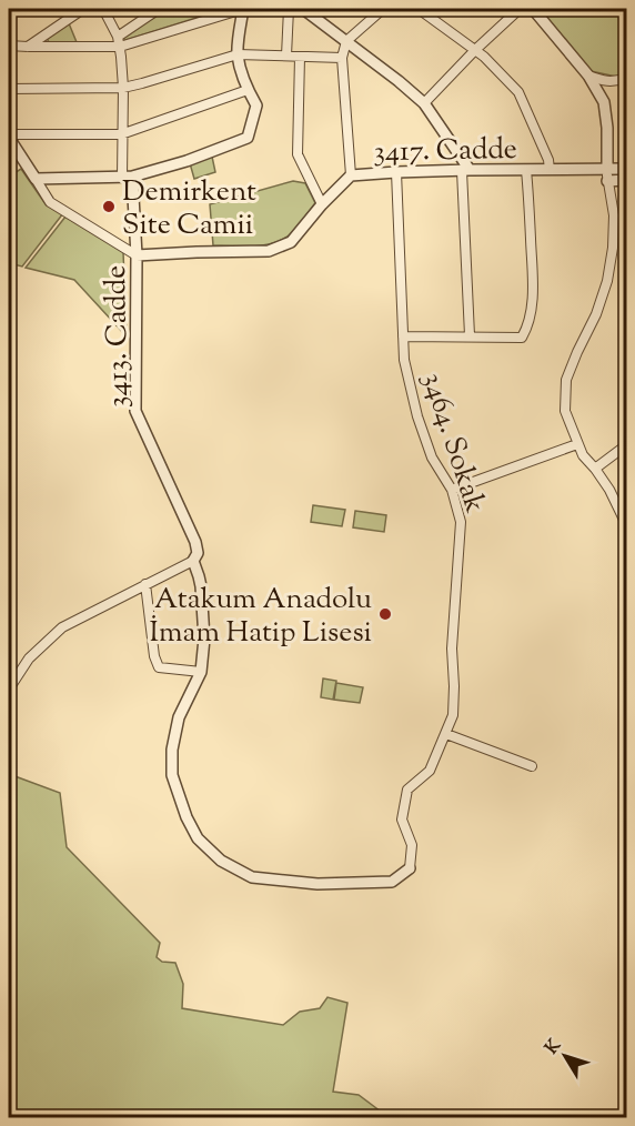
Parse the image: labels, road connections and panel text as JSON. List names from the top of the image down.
{
  "streets": {
    "street": ["3417. Cadde", "3413. Cadde", "3464. Sokak"]
  },
  "crossings": [
    ["3417. Cadde", "3413. Cadde"],
    ["3417. Cadde", "3464. Sokak"],
    ["3413. Cadde", "3464. Sokak"]
  ],
  "places": ["Demirkent Site Camii", "Atakum Anadolu İmam Hatip Lisesi"],
  "north": "top left"
}
